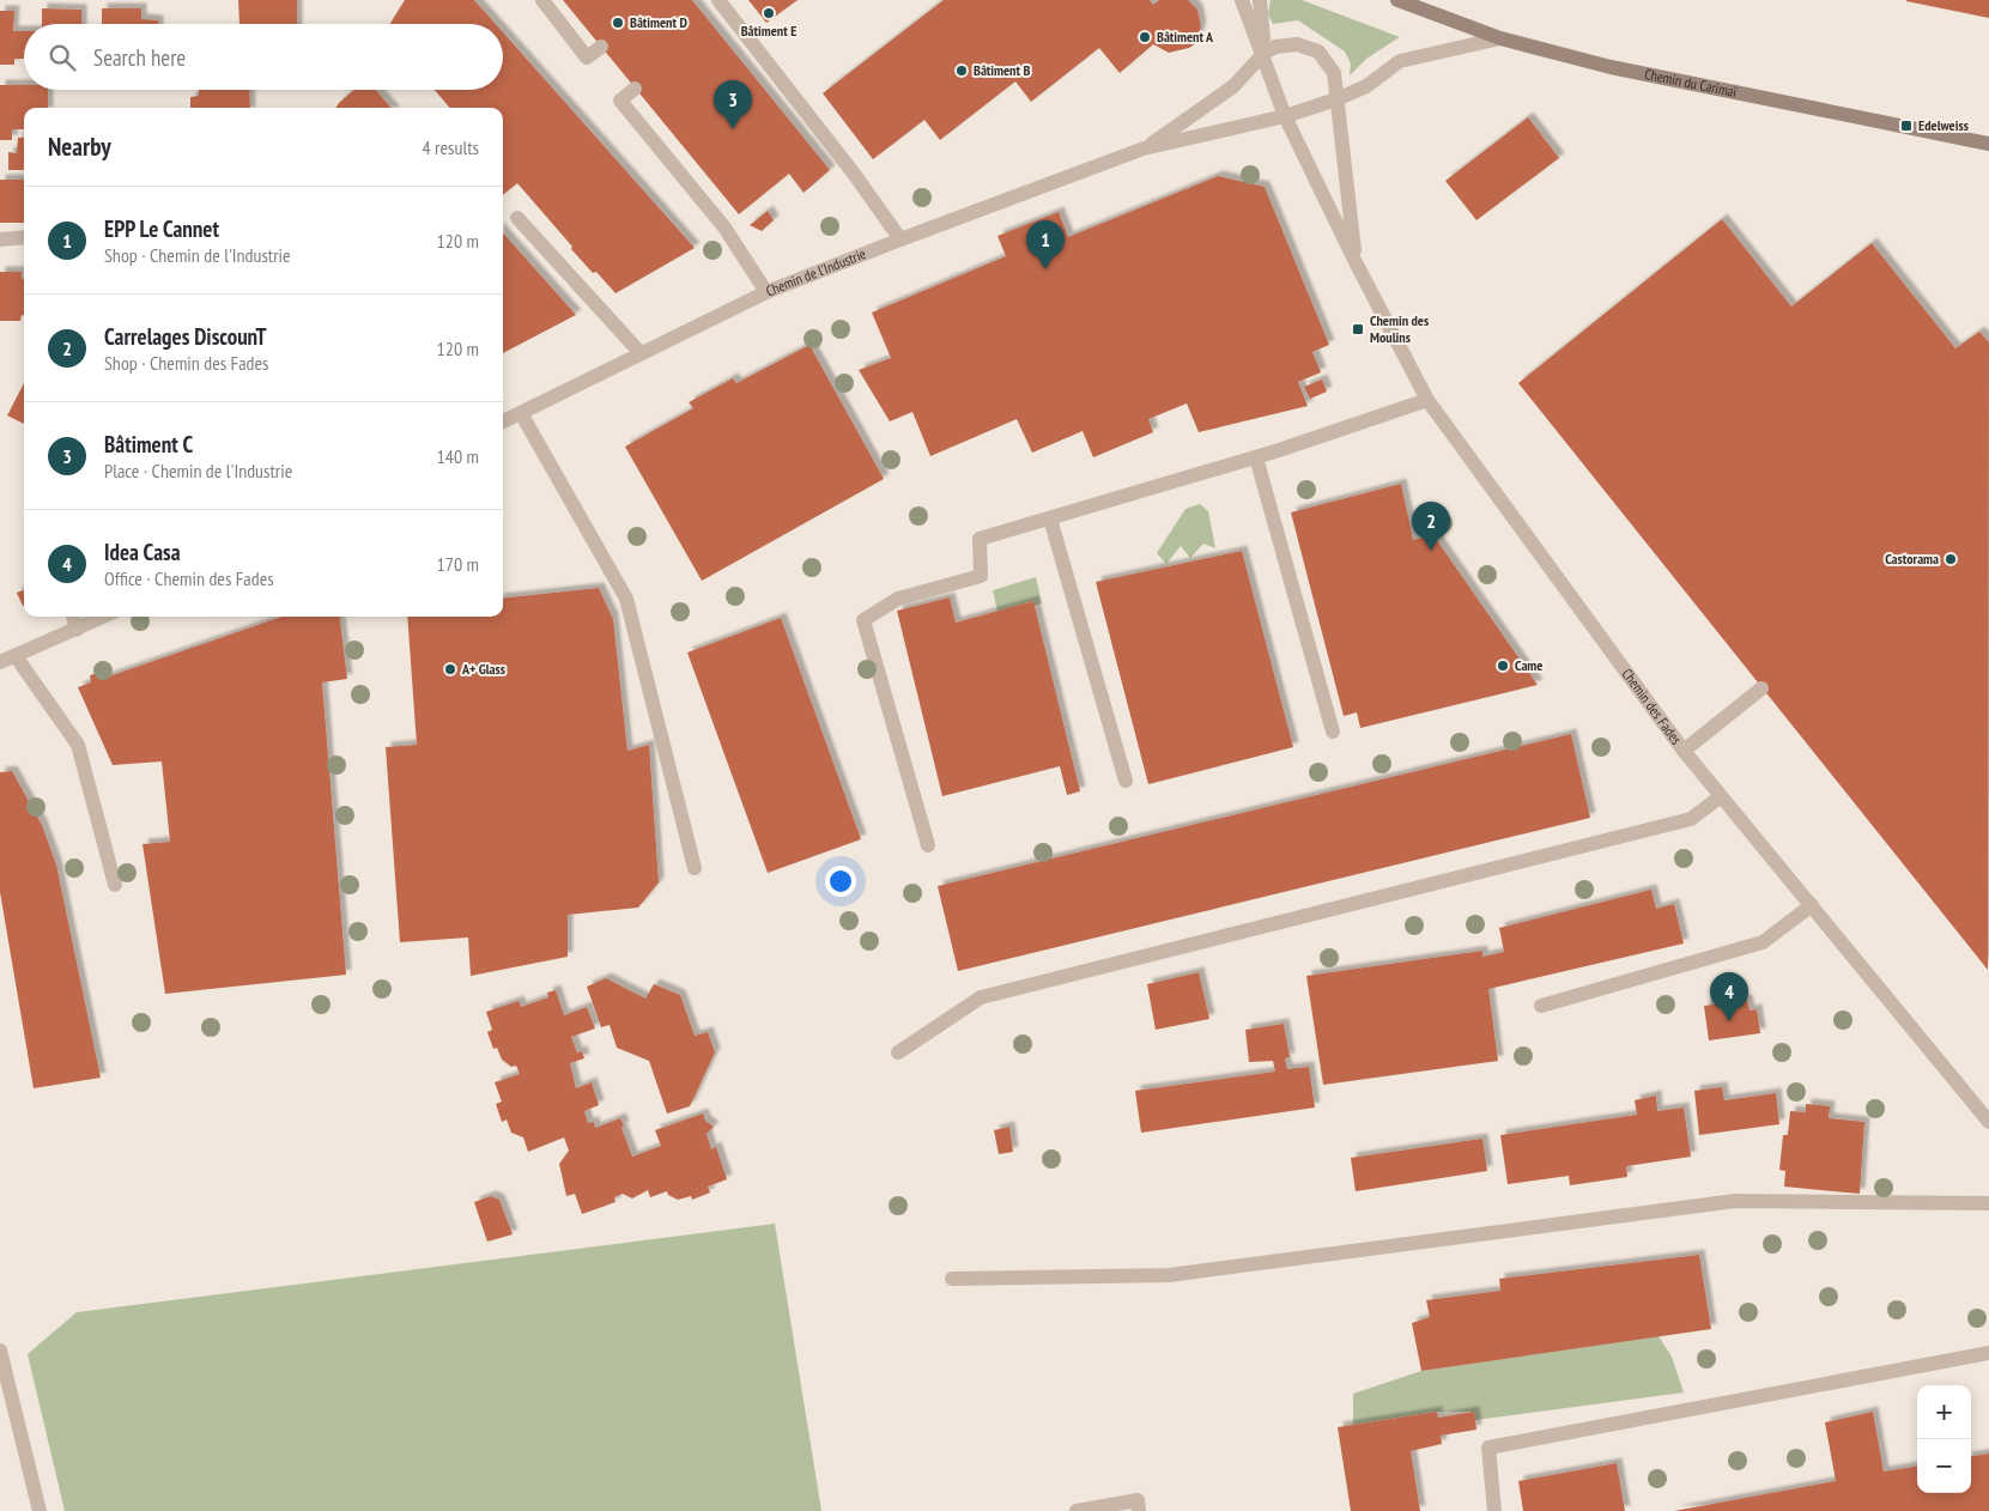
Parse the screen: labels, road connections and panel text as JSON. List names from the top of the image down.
{
  "streets": {
    "main road": ["Chemin du Carimaï"],
    "street": ["Chemin de l'Industrie", "Chemin des Fades"]
  },
  "places": {
    "other": [
      "Bâtiment E",
      "Bâtiment D",
      "Bâtiment A",
      "Bâtiment B",
      "Castorama",
      "Came",
      "A+ Glass"
    ],
    "transit": ["Edelweiss", "Chemin des Moulins"]
  },
  "page": {
    "search": "Search here",
    "pins": [
      "3",
      "1",
      "2",
      "4"
    ],
    "heading": ["Nearby", "4 results"],
    "list": [
      {
        "mark": "1",
        "name": "EPP Le Cannet",
        "note": "Shop · Chemin de l'Industrie",
        "value": "120 m"
      },
      {
        "mark": "2",
        "name": "Carrelages DiscounT",
        "note": "Shop · Chemin des Fades",
        "value": "120 m"
      },
      {
        "mark": "3",
        "name": "Bâtiment C",
        "note": "Place · Chemin de l'Industrie",
        "value": "140 m"
      },
      {
        "mark": "4",
        "name": "Idea Casa",
        "note": "Office · Chemin des Fades",
        "value": "170 m"
      }
    ],
    "map_buttons": ["+", "−"]
  }
}
